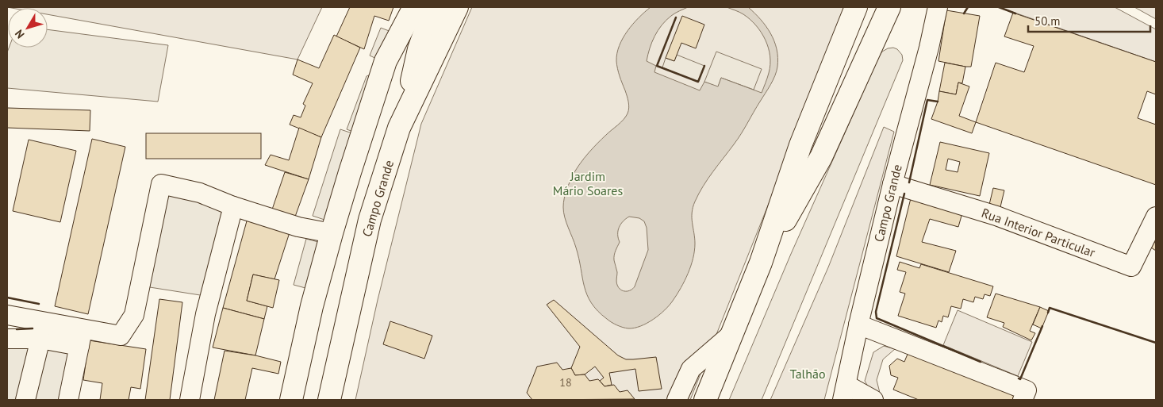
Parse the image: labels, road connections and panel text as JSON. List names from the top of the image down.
{
  "streets": {
    "main road": ["Campo Grande"],
    "street": ["Rua Interior Particular"]
  },
  "crossings": [
    ["Campo Grande", "Rua Interior Particular"]
  ],
  "parks": ["Jardim Mário Soares", "Talhão"],
  "house_numbers": ["18"],
  "scale_bar": "50 m",
  "north": "bottom left"
}
